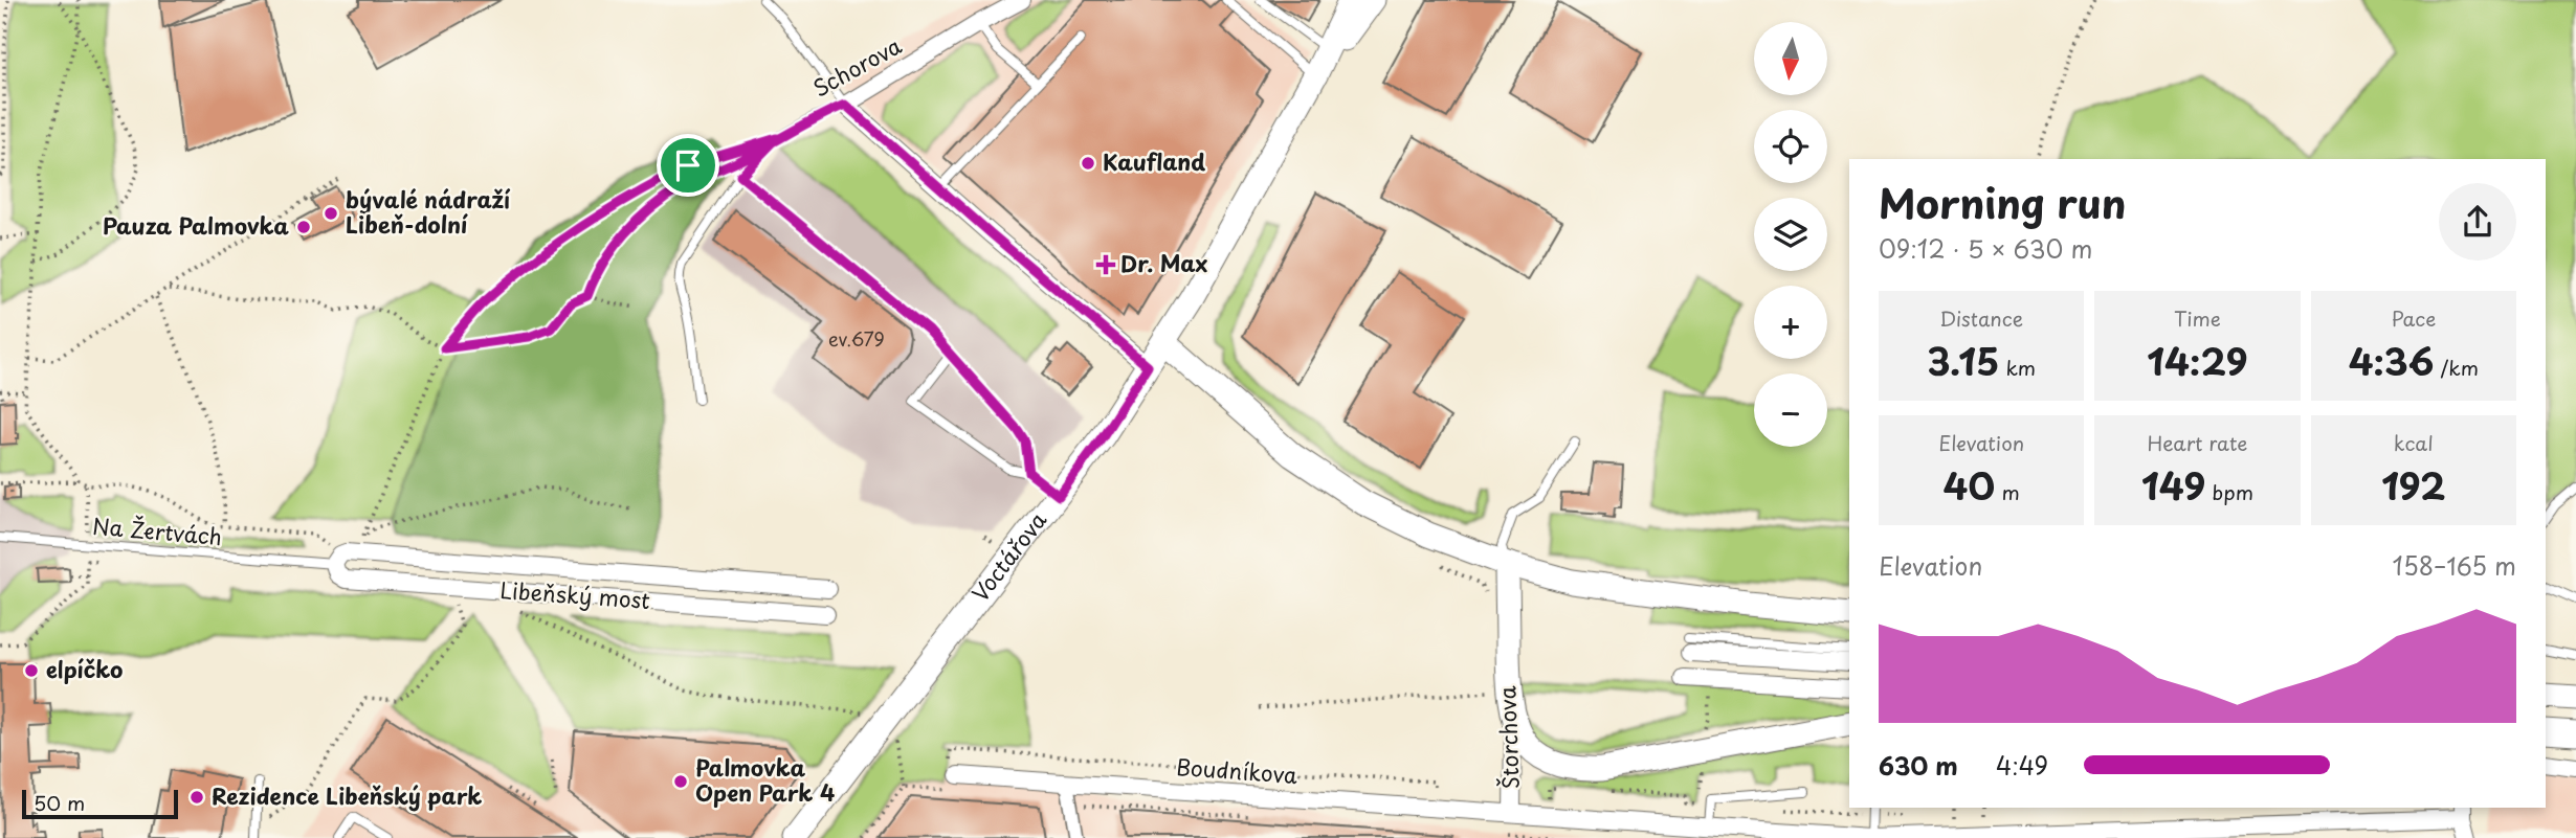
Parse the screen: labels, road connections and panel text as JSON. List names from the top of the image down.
{
  "streets": {
    "main road": ["Voctářova", "Štorchova"],
    "street": ["Schorova", "Libeňský most", "Boudníkova"],
    "lane": ["Na Žertvách"]
  },
  "crossings": [
    ["Na Žertvách", "Libeňský most"],
    ["Štorchova", "Boudníkova"]
  ],
  "places": {
    "other": [
      "Kaufland",
      "bývalé nádraží Libeň-dolní",
      "Pauza Palmovka",
      "elpíčko",
      "Palmovka Open Park 4",
      "Rezidence Libeňský park"
    ],
    "health": ["Dr. Max"]
  },
  "house_numbers": ["ev.679"],
  "scale_bar": "50 m",
  "north": "bottom",
  "page": {
    "map_buttons": ["+", "−"],
    "heading": ["Morning run", "09:12 · 5 × 630 m"],
    "stats": [
      ["Distance", "3.15 km"],
      ["Time", "14:29"],
      ["Pace", "4:36 /km"],
      ["Elevation", "40 m"],
      ["Heart rate", "149 bpm"],
      ["kcal", "192"]
    ],
    "chart": ["Elevation", "158–165 m"],
    "list": [
      {
        "name": "630 m",
        "note": "4:49"
      }
    ],
    "scale": "50 m"
  }
}
